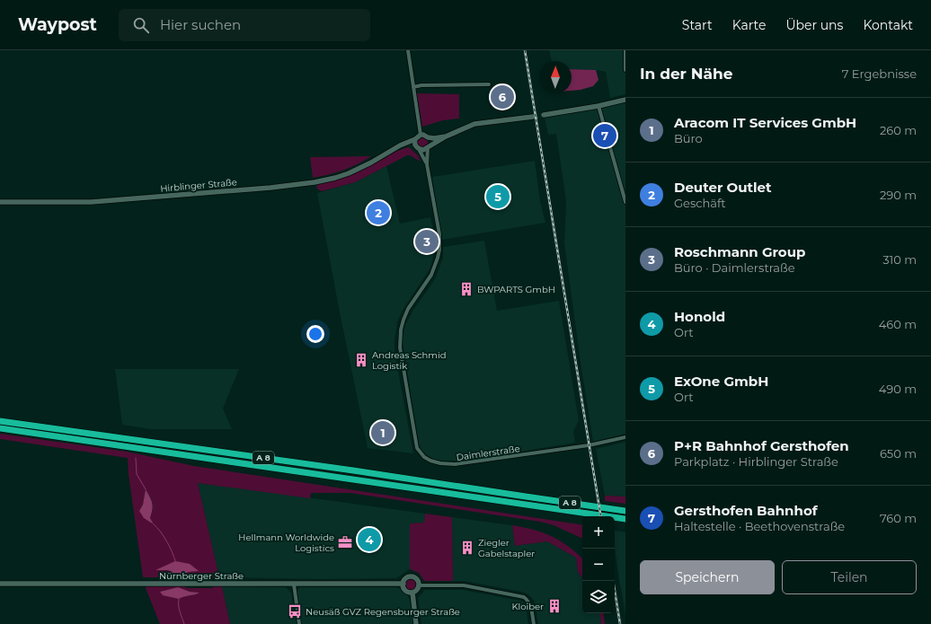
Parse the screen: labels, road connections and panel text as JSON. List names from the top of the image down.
{
  "streets": {
    "highway": ["A 8"],
    "main road": ["Hirblinger Straße", "Nürnberger Straße"],
    "street": ["Daimlerstraße"]
  },
  "crossings": [
    ["Hirblinger Straße", "Daimlerstraße"]
  ],
  "places": {
    "building": [
      "BWPARTS GmbH",
      "Andreas Schmid Logistik",
      "Ziegler Gabelstapler",
      "Kloiber"
    ],
    "office": ["Hellmann Worldwide Logistics"],
    "bus stop": ["Neusäß GVZ Regensburger Straße"]
  },
  "north": "top",
  "page": {
    "header": "Waypost",
    "search": "Hier suchen",
    "nav": [
      "Start",
      "Karte",
      "Über uns",
      "Kontakt"
    ],
    "heading": ["In der Nähe", "7 Ergebnisse"],
    "pins": [
      "6",
      "7",
      "5",
      "2",
      "3",
      "1",
      "4"
    ],
    "list": [
      {
        "mark": "1",
        "name": "Aracom IT Services GmbH",
        "note": "Büro",
        "value": "260 m"
      },
      {
        "mark": "2",
        "name": "Deuter Outlet",
        "note": "Geschäft",
        "value": "290 m"
      },
      {
        "mark": "3",
        "name": "Roschmann Group",
        "note": "Büro · Daimlerstraße",
        "value": "310 m"
      },
      {
        "mark": "4",
        "name": "Honold",
        "note": "Ort",
        "value": "460 m"
      },
      {
        "mark": "5",
        "name": "ExOne GmbH",
        "note": "Ort",
        "value": "490 m"
      },
      {
        "mark": "6",
        "name": "P+R Bahnhof Gersthofen",
        "note": "Parkplatz · Hirblinger Straße",
        "value": "650 m"
      },
      {
        "mark": "7",
        "name": "Gersthofen Bahnhof",
        "note": "Haltestelle · Beethovenstraße",
        "value": "760 m"
      }
    ],
    "map_buttons": ["+", "−"],
    "buttons": ["Speichern", "Teilen"]
  }
}
